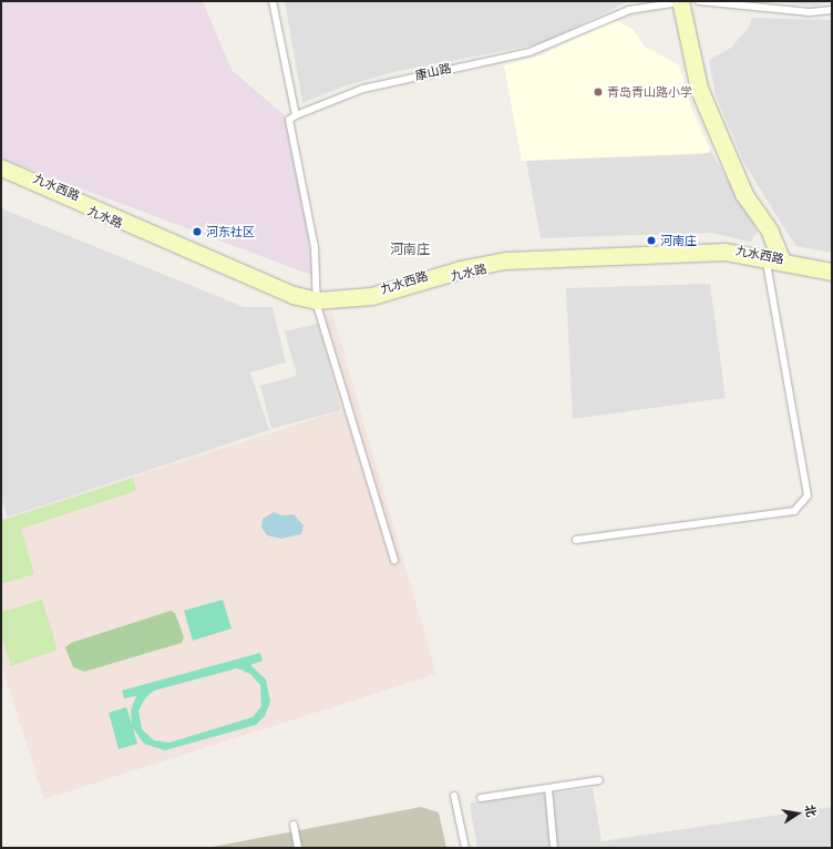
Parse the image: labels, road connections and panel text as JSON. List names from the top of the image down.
{
  "streets": {
    "main road": ["九水西路", "九水路"],
    "street": ["康山路"]
  },
  "crossings": [
    ["九水西路", "九水路"]
  ],
  "districts": ["河南庄"],
  "places": ["青岛青山路小学", "河东社区", "河南庄"],
  "north": "right"
}
